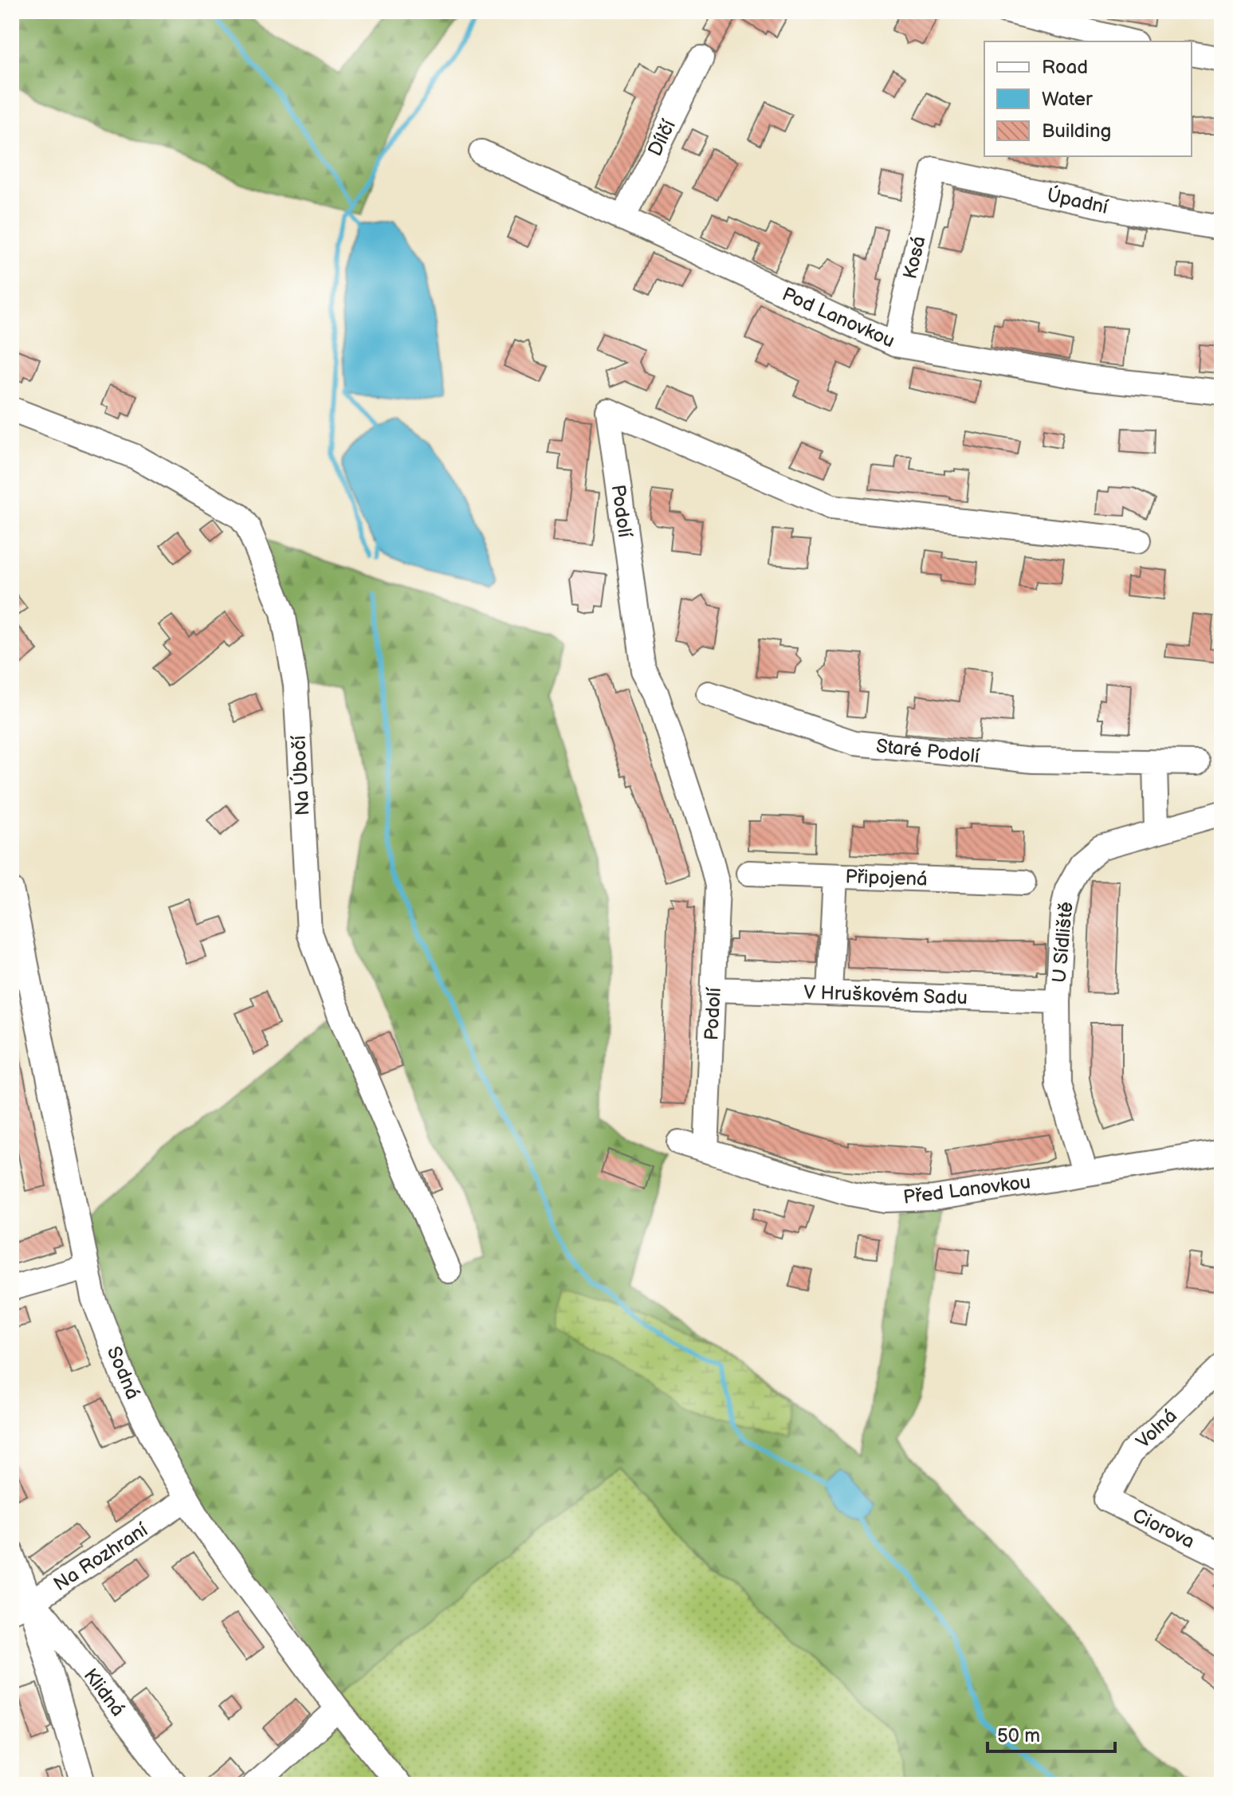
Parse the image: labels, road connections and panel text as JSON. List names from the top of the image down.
{
  "streets": {
    "street": [
      "Dílčí",
      "Úpadní",
      "Kosá",
      "Pod Lanovkou",
      "Podolí",
      "Staré Podolí",
      "Na Úbočí",
      "Připojená",
      "U Sídliště",
      "V Hruškovém Sadu",
      "Před Lanovkou",
      "Sodná",
      "Volná",
      "Ciorova",
      "Na Rozhraní",
      "Klidná"
    ]
  },
  "crossings": [
    ["Dílčí", "Pod Lanovkou"],
    ["Úpadní", "Kosá"],
    ["Kosá", "Pod Lanovkou"],
    ["Podolí", "V Hruškovém Sadu"],
    ["Podolí", "Před Lanovkou"],
    ["U Sídliště", "V Hruškovém Sadu"],
    ["U Sídliště", "Před Lanovkou"],
    ["Sodná", "Na Rozhraní"],
    ["Volná", "Ciorova"],
    ["Na Rozhraní", "Klidná"]
  ],
  "legend": ["Road", "Water", "Building"],
  "scale_bar": "50 m"
}
